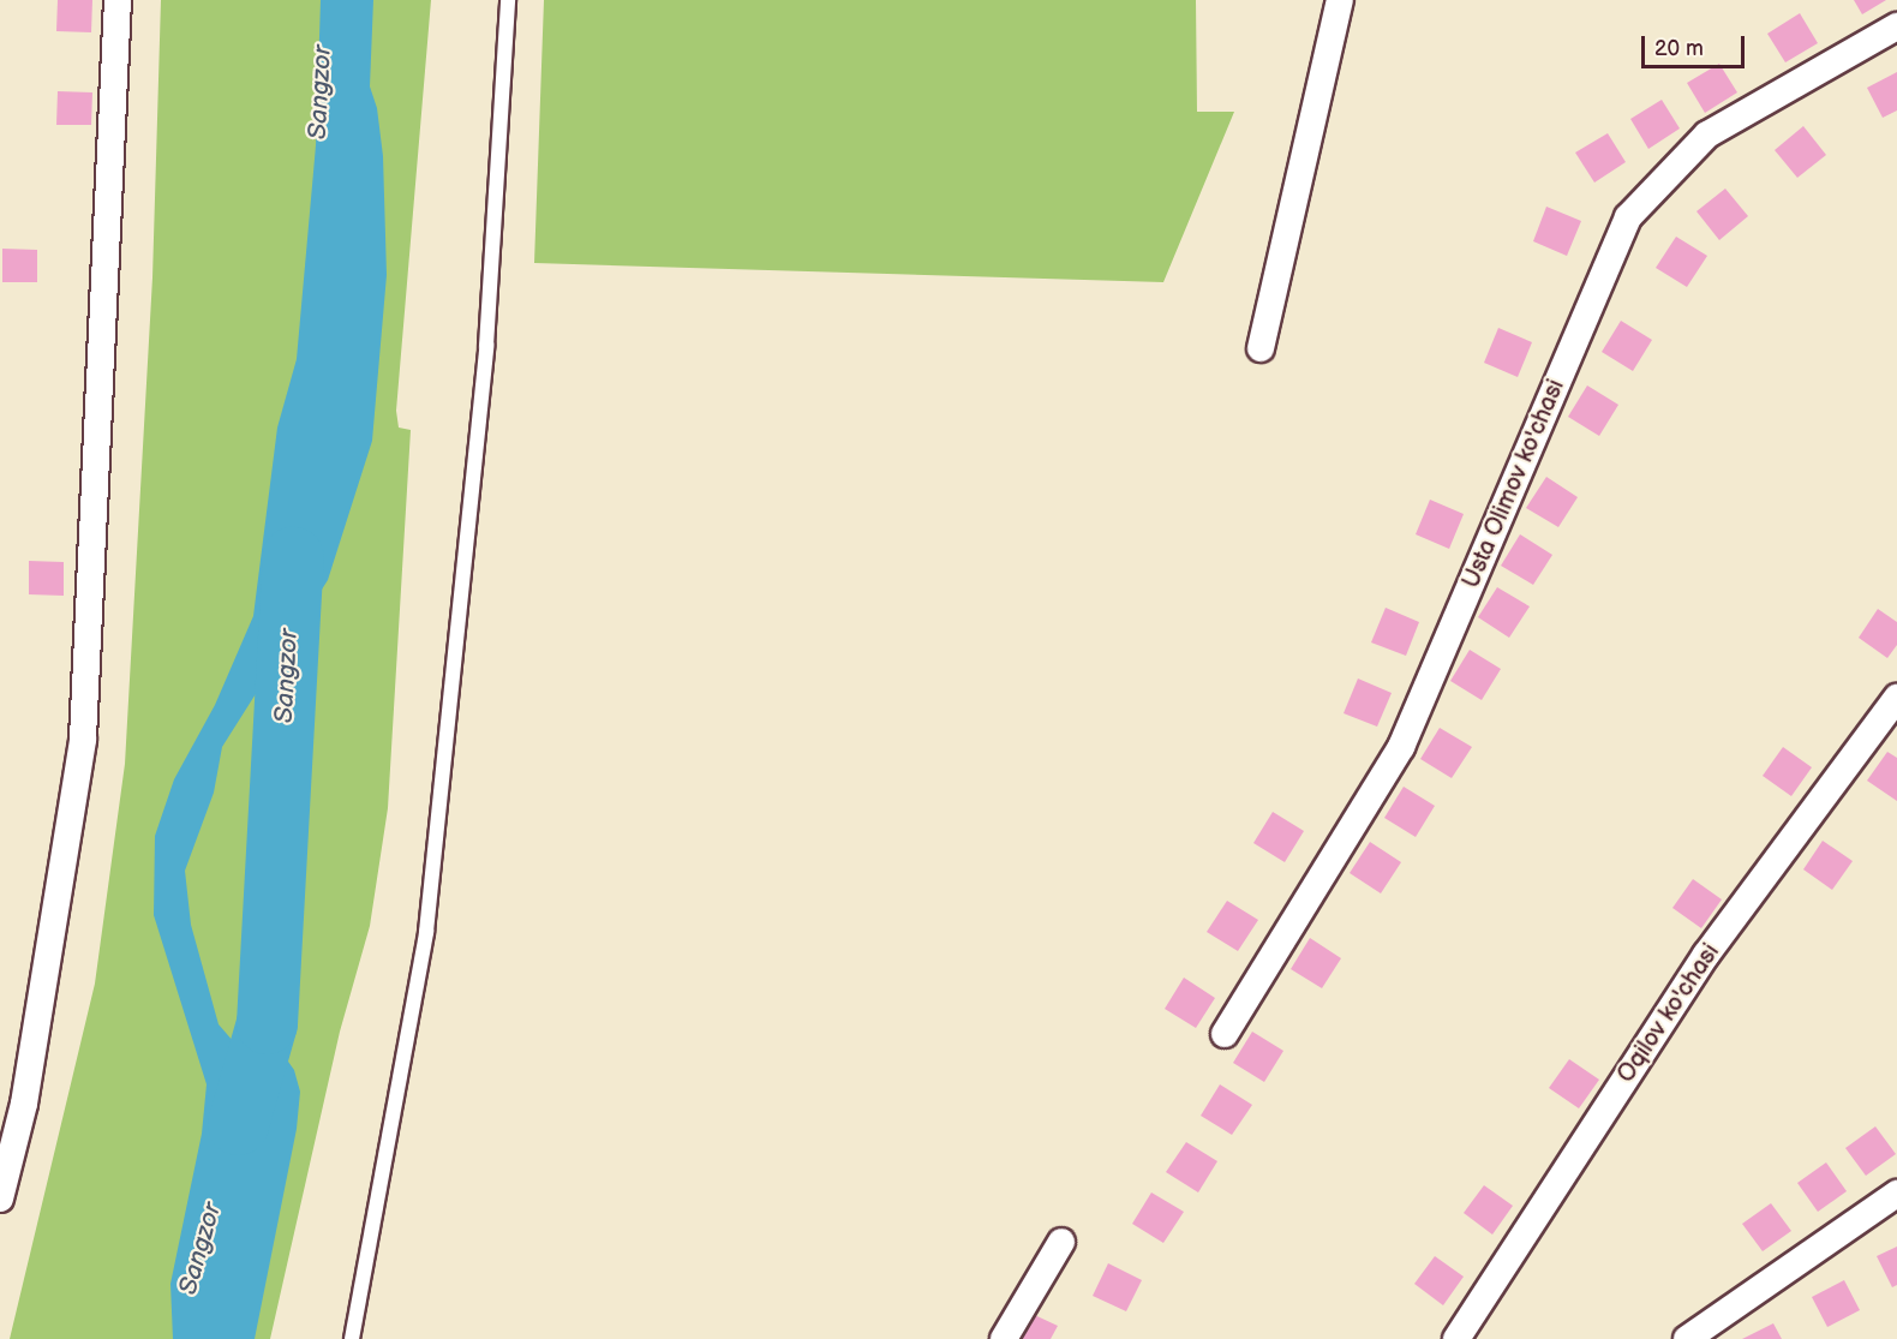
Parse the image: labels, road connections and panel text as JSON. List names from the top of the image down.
{
  "streets": {
    "street": ["Usta Olimov ko'chasi", "Oqilov ko'chasi"]
  },
  "water": ["Sangzor"],
  "scale_bar": "20 m"
}
